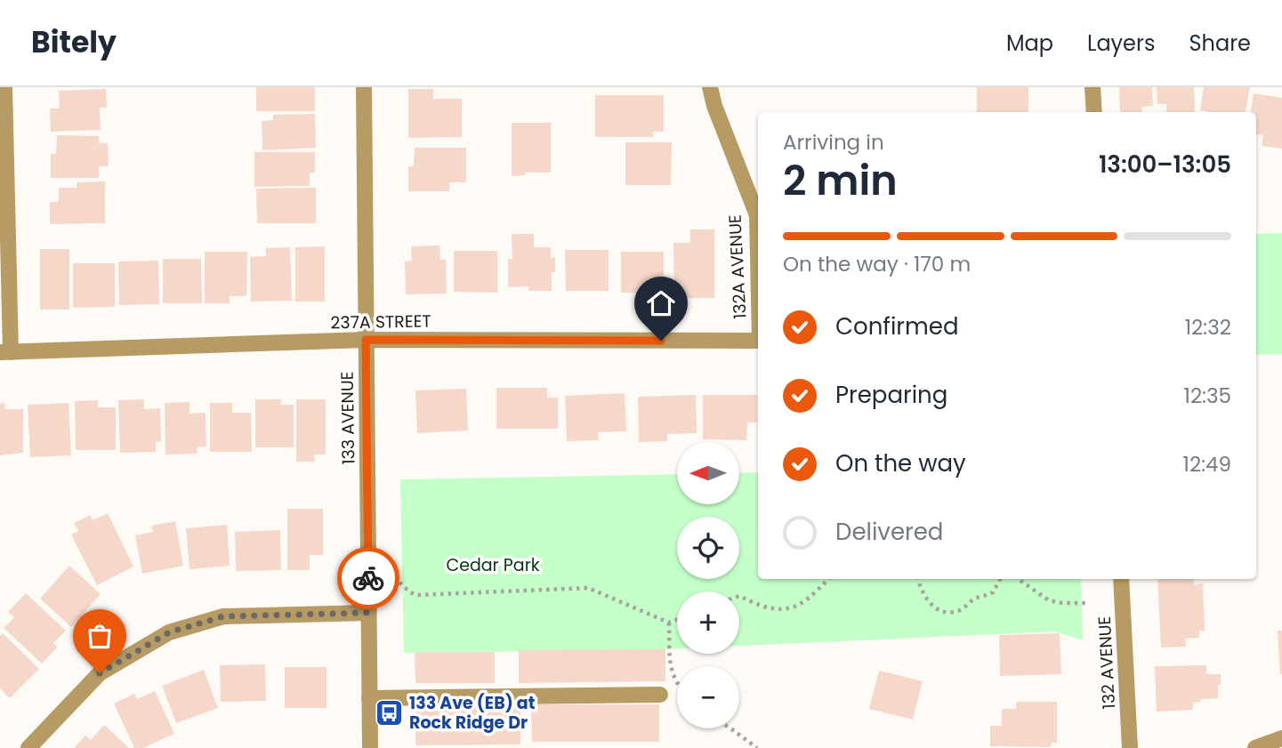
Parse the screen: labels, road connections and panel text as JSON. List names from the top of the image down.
{
  "streets": {
    "street": [
      "132A AVENUE",
      "237A STREET",
      "133 AVENUE",
      "132 AVENUE"
    ]
  },
  "crossings": [
    ["237A STREET", "133 AVENUE"]
  ],
  "parks": ["Cedar Park"],
  "places": {
    "bus stop": ["133 Ave (EB) at Rock Ridge Dr"]
  },
  "north": "left",
  "page": {
    "header": "Bitely",
    "nav": ["Map", "Layers", "Share"],
    "heading": ["2 min", "Arriving in", "13:00–13:05"],
    "bar": "On the way · 170 m",
    "list": [
      ["Confirmed", "12:32"],
      ["Preparing", "12:35"],
      ["On the way", "12:49"],
      "Delivered"
    ],
    "map_buttons": ["+", "−"]
  }
}
